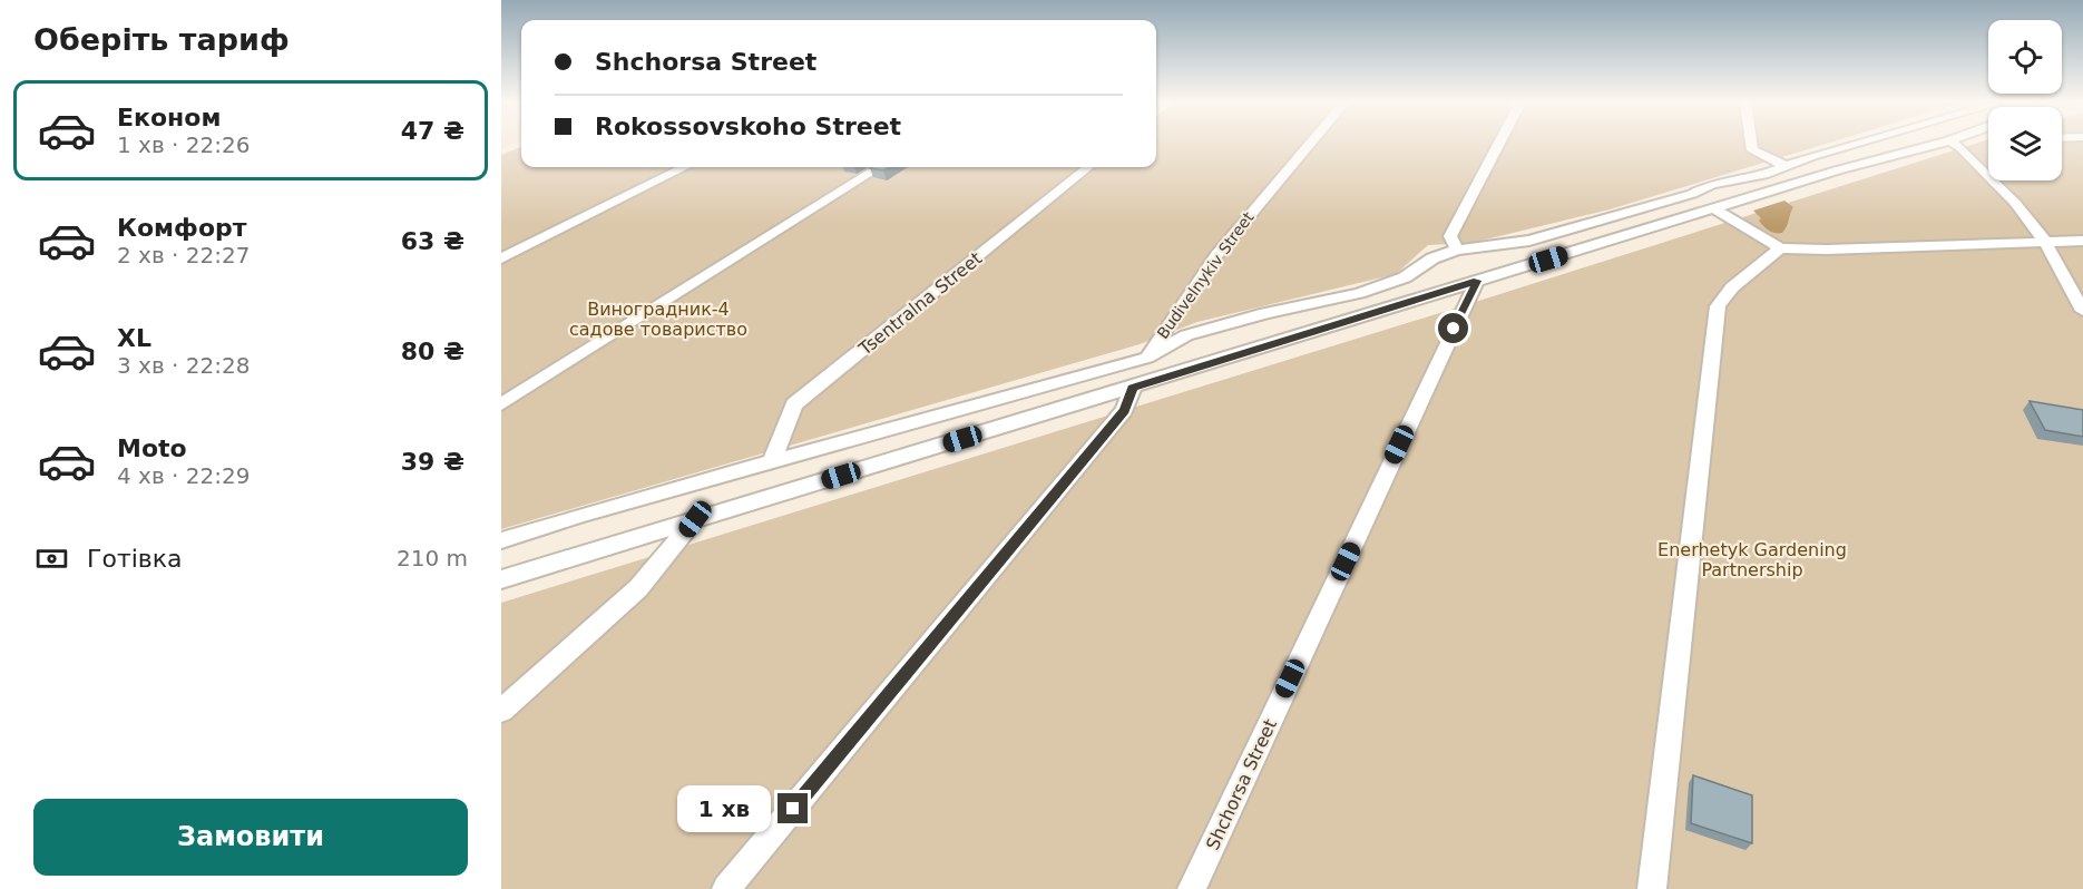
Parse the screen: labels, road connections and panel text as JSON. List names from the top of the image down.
{
  "streets": {
    "lane": ["Budivelnykiv Street", "Tsentralna Street", "Shchorsa Street"]
  },
  "parks": ["Виноградник-4 садове товариство", "Enerhetyk Gardening Partnership"],
  "page": {
    "heading": "Оберіть тариф",
    "banner": ["Shchorsa Street", "Rokossovskoho Street"],
    "list": [
      {
        "name": "Економ",
        "note": "1 хв · 22:26",
        "value": "47 ₴"
      },
      {
        "name": "Комфорт",
        "note": "2 хв · 22:27",
        "value": "63 ₴"
      },
      {
        "name": "XL",
        "note": "3 хв · 22:28",
        "value": "80 ₴"
      },
      {
        "name": "Moto",
        "note": "4 хв · 22:29",
        "value": "39 ₴"
      }
    ],
    "pay": ["Готівка", "210 m"],
    "buttons": "Замовити",
    "bubble": "1 хв"
  }
}
